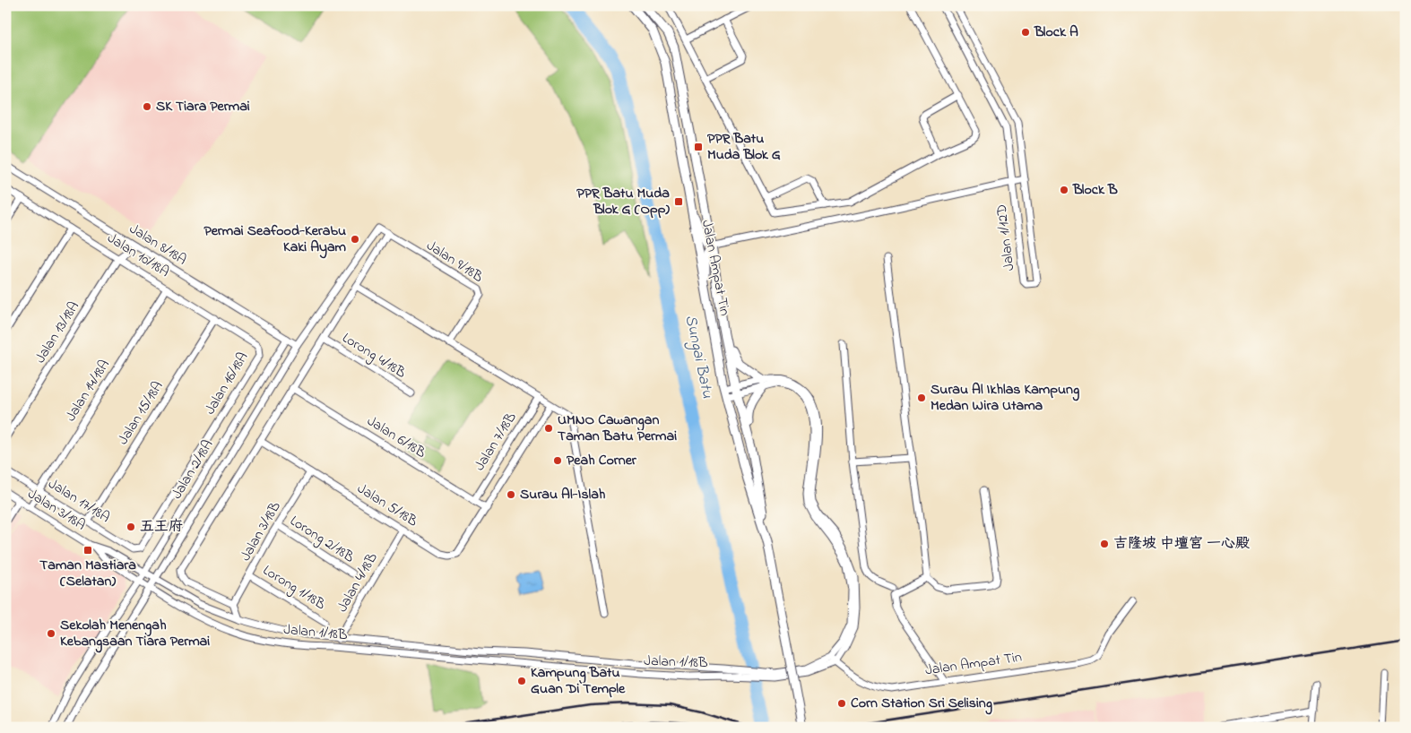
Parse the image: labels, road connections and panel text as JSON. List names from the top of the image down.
{
  "streets": {
    "street": [
      "Jalan 1/12D",
      "Jalan 8/18A",
      "Jalan 10/18A",
      "Jalan 9/18B",
      "Jalan Ampat Tin",
      "Jalan 13/18A",
      "Lorong 4/18B",
      "Jalan 16/18A",
      "Jalan 14/18A",
      "Jalan 15/18A",
      "Jalan 6/18B",
      "Jalan 7/18B",
      "Jalan 2/18A",
      "Jalan 17/18A",
      "Jalan 5/18B",
      "Jalan 3/18A",
      "Jalan 3/18B",
      "Lorong 2/18B",
      "Jalan 4/18B",
      "Lorong 1/18B",
      "Jalan 1/18B"
    ]
  },
  "crossings": [
    ["Jalan 8/18A", "Jalan 13/18A"],
    ["Jalan 8/18A", "Jalan 2/18A"],
    ["Jalan 10/18A", "Jalan 13/18A"],
    ["Jalan 10/18A", "Jalan 16/18A"],
    ["Jalan 10/18A", "Jalan 14/18A"],
    ["Jalan 10/18A", "Jalan 15/18A"],
    ["Jalan 9/18B", "Jalan 2/18A"],
    ["Jalan Ampat Tin", "Jalan 1/18B"],
    ["Jalan 16/18A", "Jalan 17/18A"],
    ["Jalan 14/18A", "Jalan 17/18A"],
    ["Jalan 14/18A", "Jalan 3/18A"],
    ["Jalan 15/18A", "Jalan 17/18A"],
    ["Jalan 6/18B", "Jalan 7/18B"],
    ["Jalan 6/18B", "Jalan 5/18B"],
    ["Jalan 7/18B", "Jalan 5/18B"],
    ["Jalan 2/18A", "Jalan 3/18A"],
    ["Jalan 2/18A", "Jalan 1/18B"],
    ["Jalan 5/18B", "Jalan 3/18B"],
    ["Jalan 5/18B", "Jalan 4/18B"],
    ["Jalan 3/18A", "Jalan 1/18B"],
    ["Jalan 3/18B", "Lorong 2/18B"],
    ["Jalan 3/18B", "Lorong 1/18B"],
    ["Jalan 4/18B", "Jalan 1/18B"]
  ],
  "water": ["Sungai Batu"],
  "places": {
    "other": [
      "Block A",
      "SK Tiara Permai",
      "Block B",
      "Permai Seafood-Kerabu Kaki Ayam",
      "Surau Al Ikhlas Kampung Medan Wira Utama",
      "UMNO Cawangan Taman Batu Permai",
      "Peah Corner",
      "Surau Al-Islah",
      "五王府",
      "吉隆坡 中壇宮 一心殿",
      "Sekolah Menengah Kebangsaan Tiara Permai",
      "Kampung Batu Guan Di Temple",
      "Corn Station Sri Selising"
    ],
    "transit": ["PPR Batu Muda Blok G", "PPR Batu Muda Blok G (Opp)", "Taman Mastiara (Selatan)"]
  }
}
